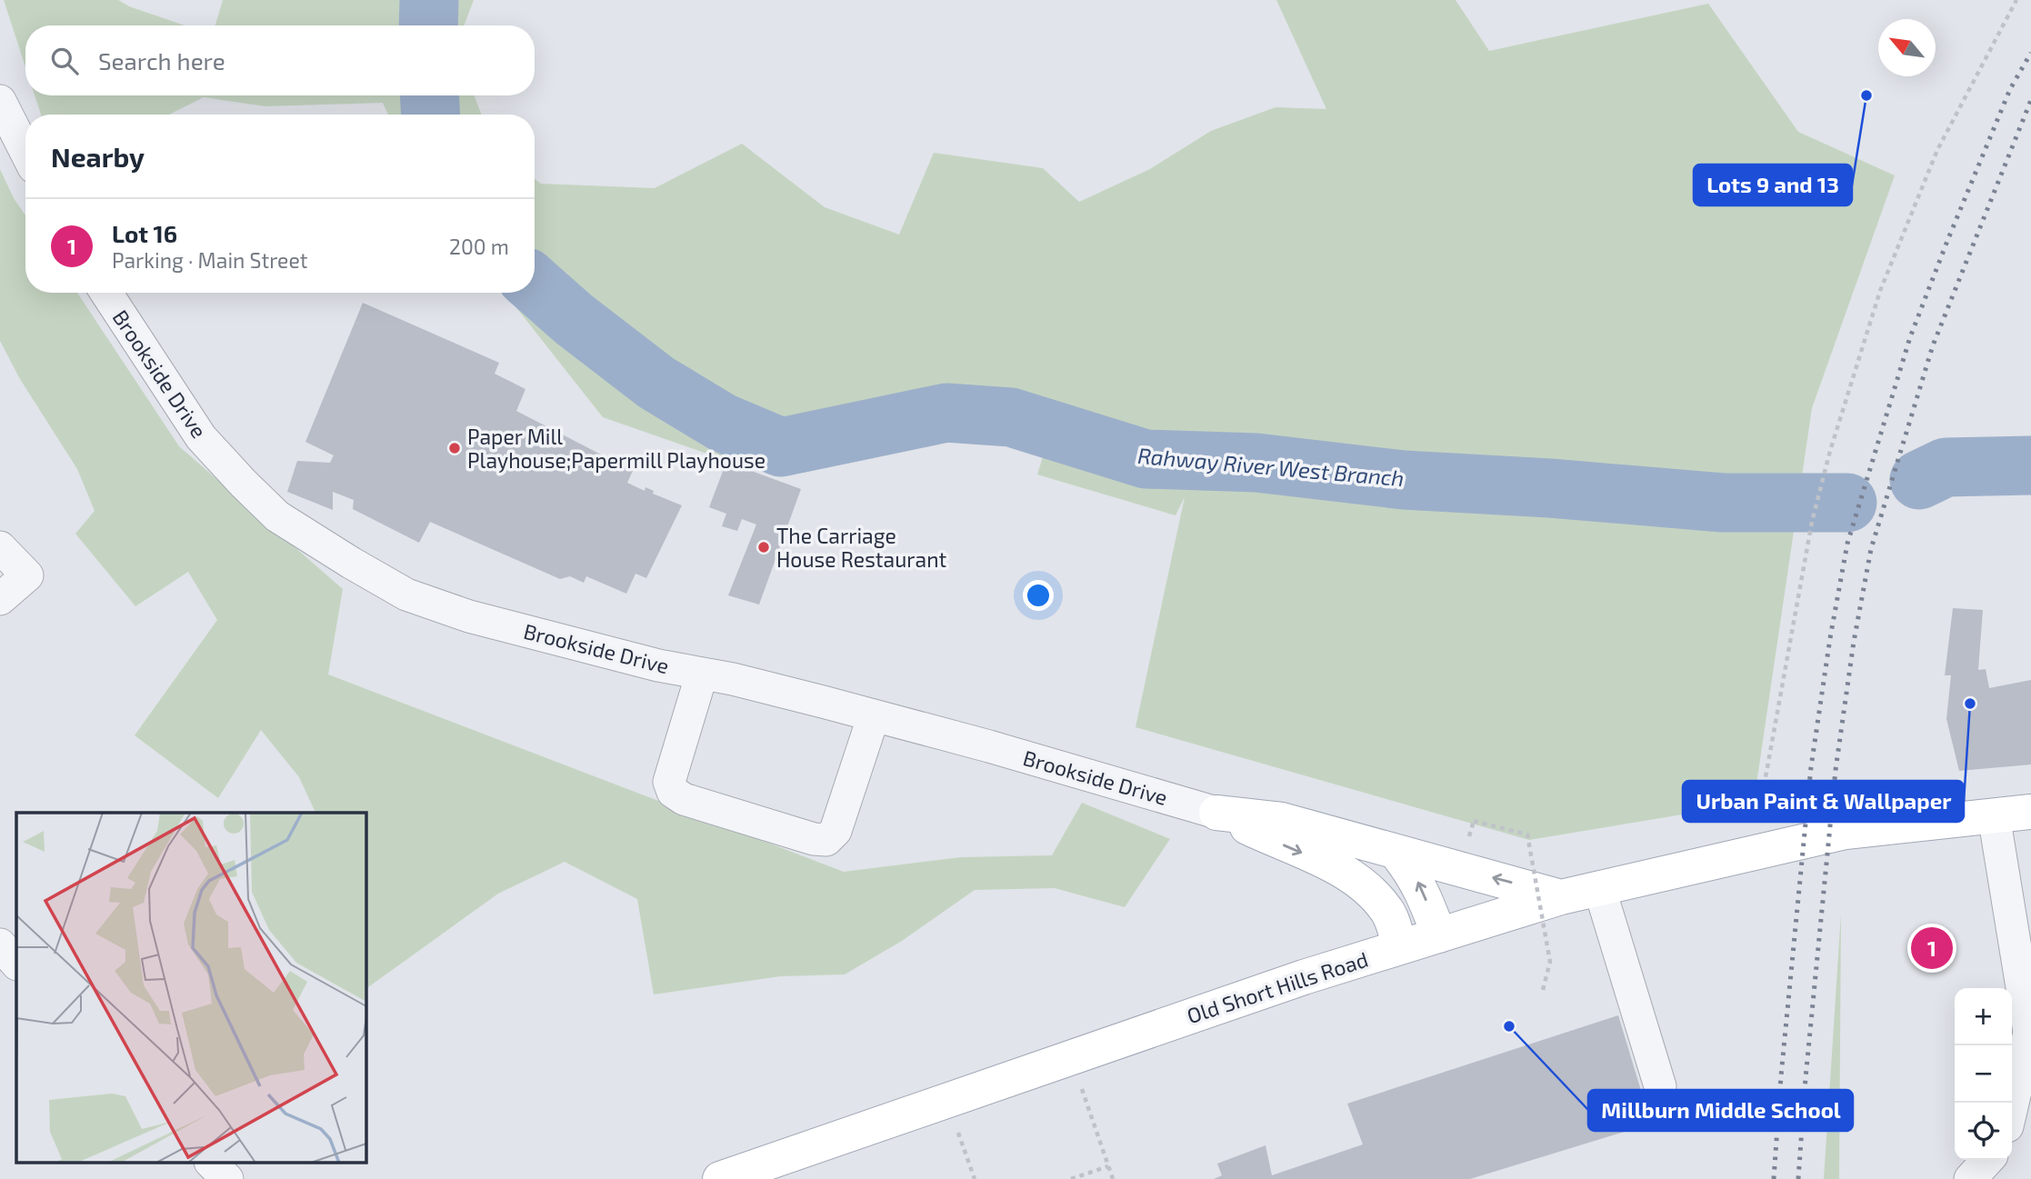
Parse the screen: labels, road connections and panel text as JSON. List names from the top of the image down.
{
  "streets": {
    "main road": ["Brookside Drive", "Old Short Hills Road"]
  },
  "crossings": [
    ["Brookside Drive", "Old Short Hills Road"]
  ],
  "water": ["Rahway River West Branch"],
  "places": [
    "Lots 9 and 13",
    "Paper Mill Playhouse;Papermill Playhouse",
    "The Carriage House Restaurant",
    "Urban Paint & Wallpaper",
    "Millburn Middle School"
  ],
  "north": "top left",
  "page": {
    "search": "Search here",
    "heading": "Nearby",
    "list": [
      {
        "mark": "1",
        "name": "Lot 16",
        "note": "Parking · Main Street",
        "value": "200 m"
      }
    ],
    "pins": "1",
    "map_buttons": ["+", "−"]
  }
}
